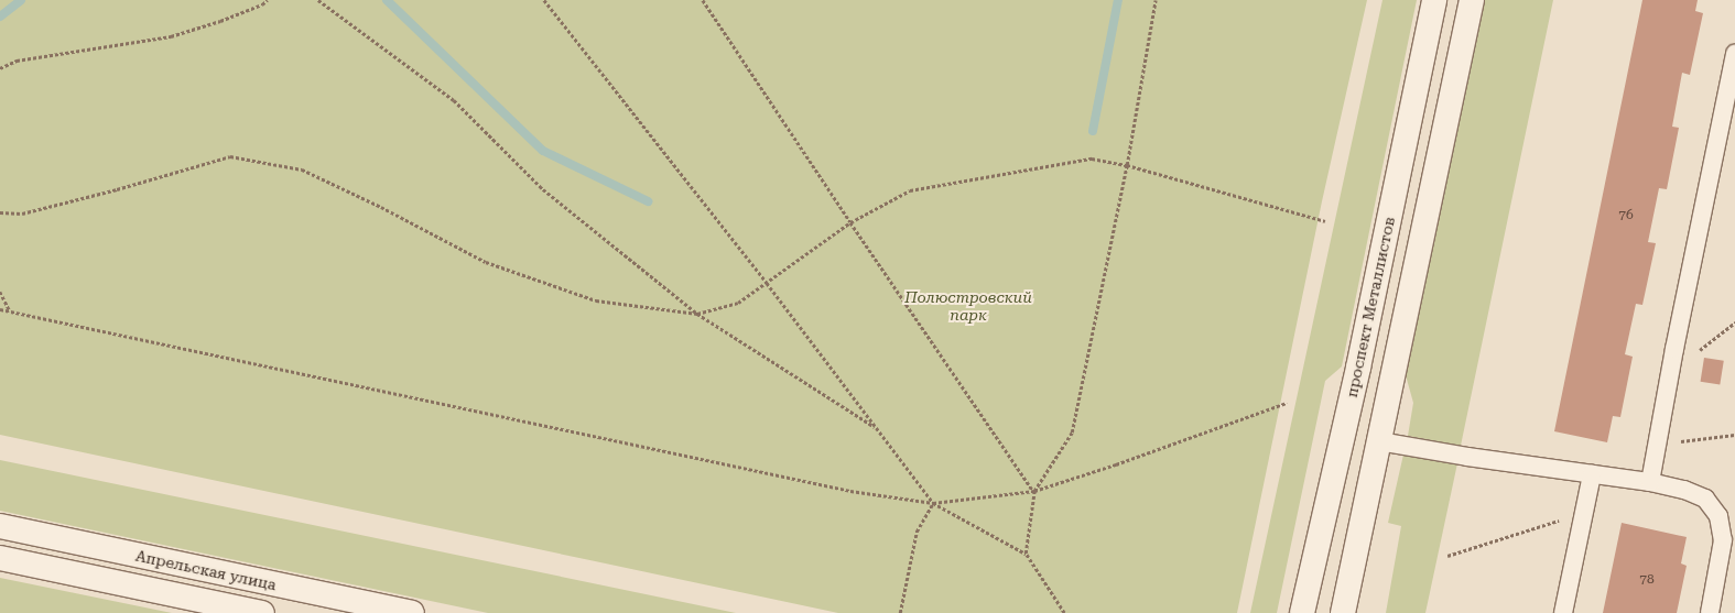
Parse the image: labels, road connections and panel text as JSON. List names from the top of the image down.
{
  "streets": {
    "street": ["проспект Металлистов", "Апрельская улица"]
  },
  "parks": ["Полюстровский парк"],
  "house_numbers": ["76", "78"]
}
